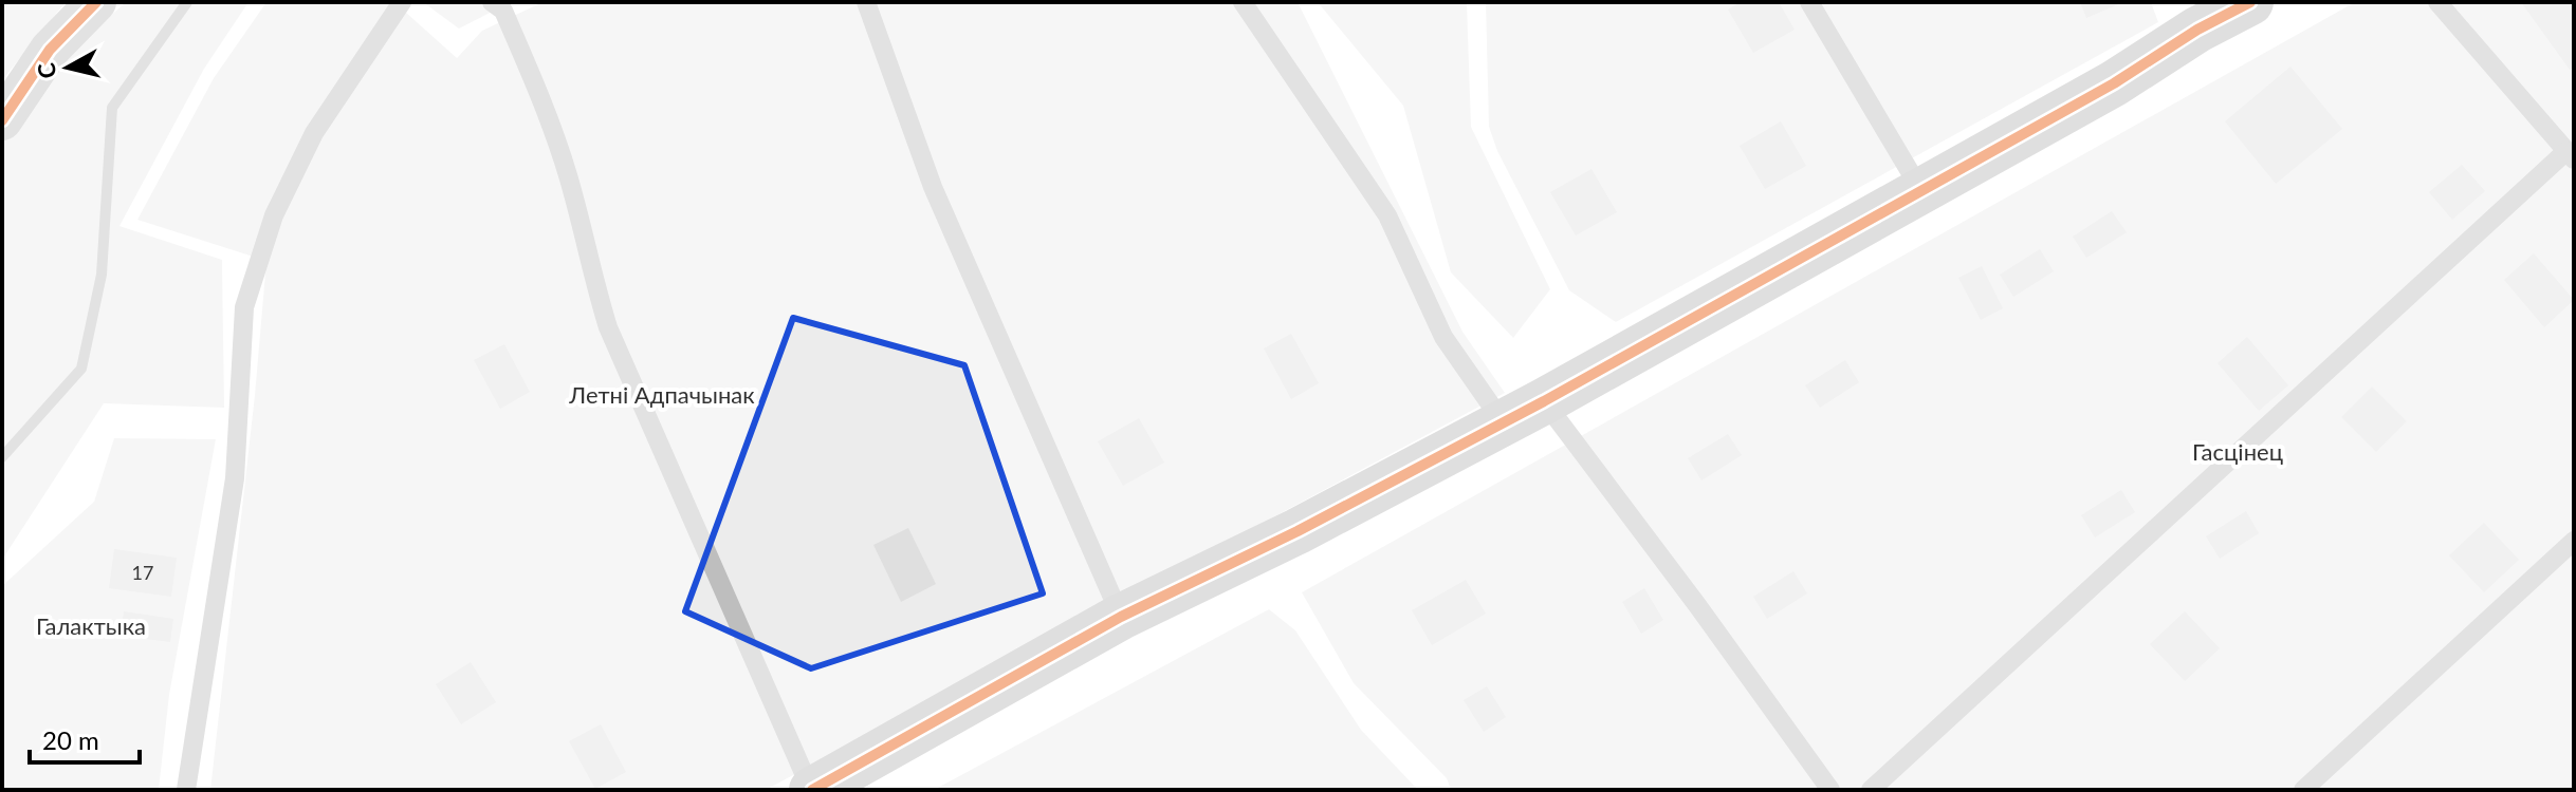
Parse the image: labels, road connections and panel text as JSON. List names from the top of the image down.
{
  "parks": ["Летні Адпачынак", "Гасцінец", "Галактыка"],
  "house_numbers": ["17"],
  "scale_bar": "20 m",
  "north": "left"
}
